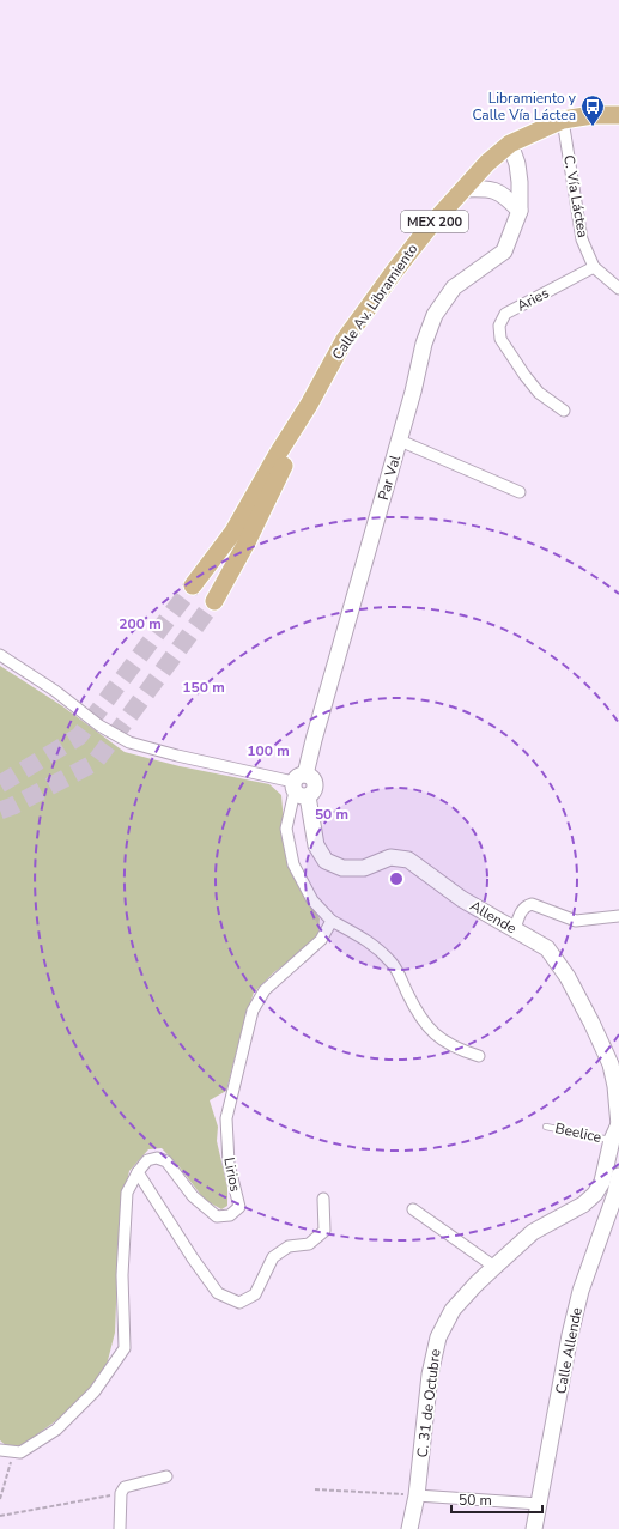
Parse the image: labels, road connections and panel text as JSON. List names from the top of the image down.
{
  "streets": {
    "main road": ["MEX 200", "Calle Av. Libramiento"],
    "street": [
      "C. Vía Láctea",
      "Aries",
      "Par Val",
      "Allende",
      "Lirios",
      "Calle Allende",
      "C. 31 de Octubre"
    ],
    "lane": ["Beelice"]
  },
  "crossings": [
    ["C. Vía Láctea", "Aries"],
    ["C. Vía Láctea", "Calle Av. Libramiento"],
    ["Calle Av. Libramiento", "Par Val"],
    ["Par Val", "Allende"],
    ["Allende", "C. 31 de Octubre"],
    ["Beelice", "C. 31 de Octubre"]
  ],
  "places": {
    "bus stop": ["Libramiento y Calle Vía Láctea"]
  },
  "scale_bar": "50 m",
  "rings": [
    "200 m",
    "150 m",
    "100 m",
    "50 m"
  ]
}
